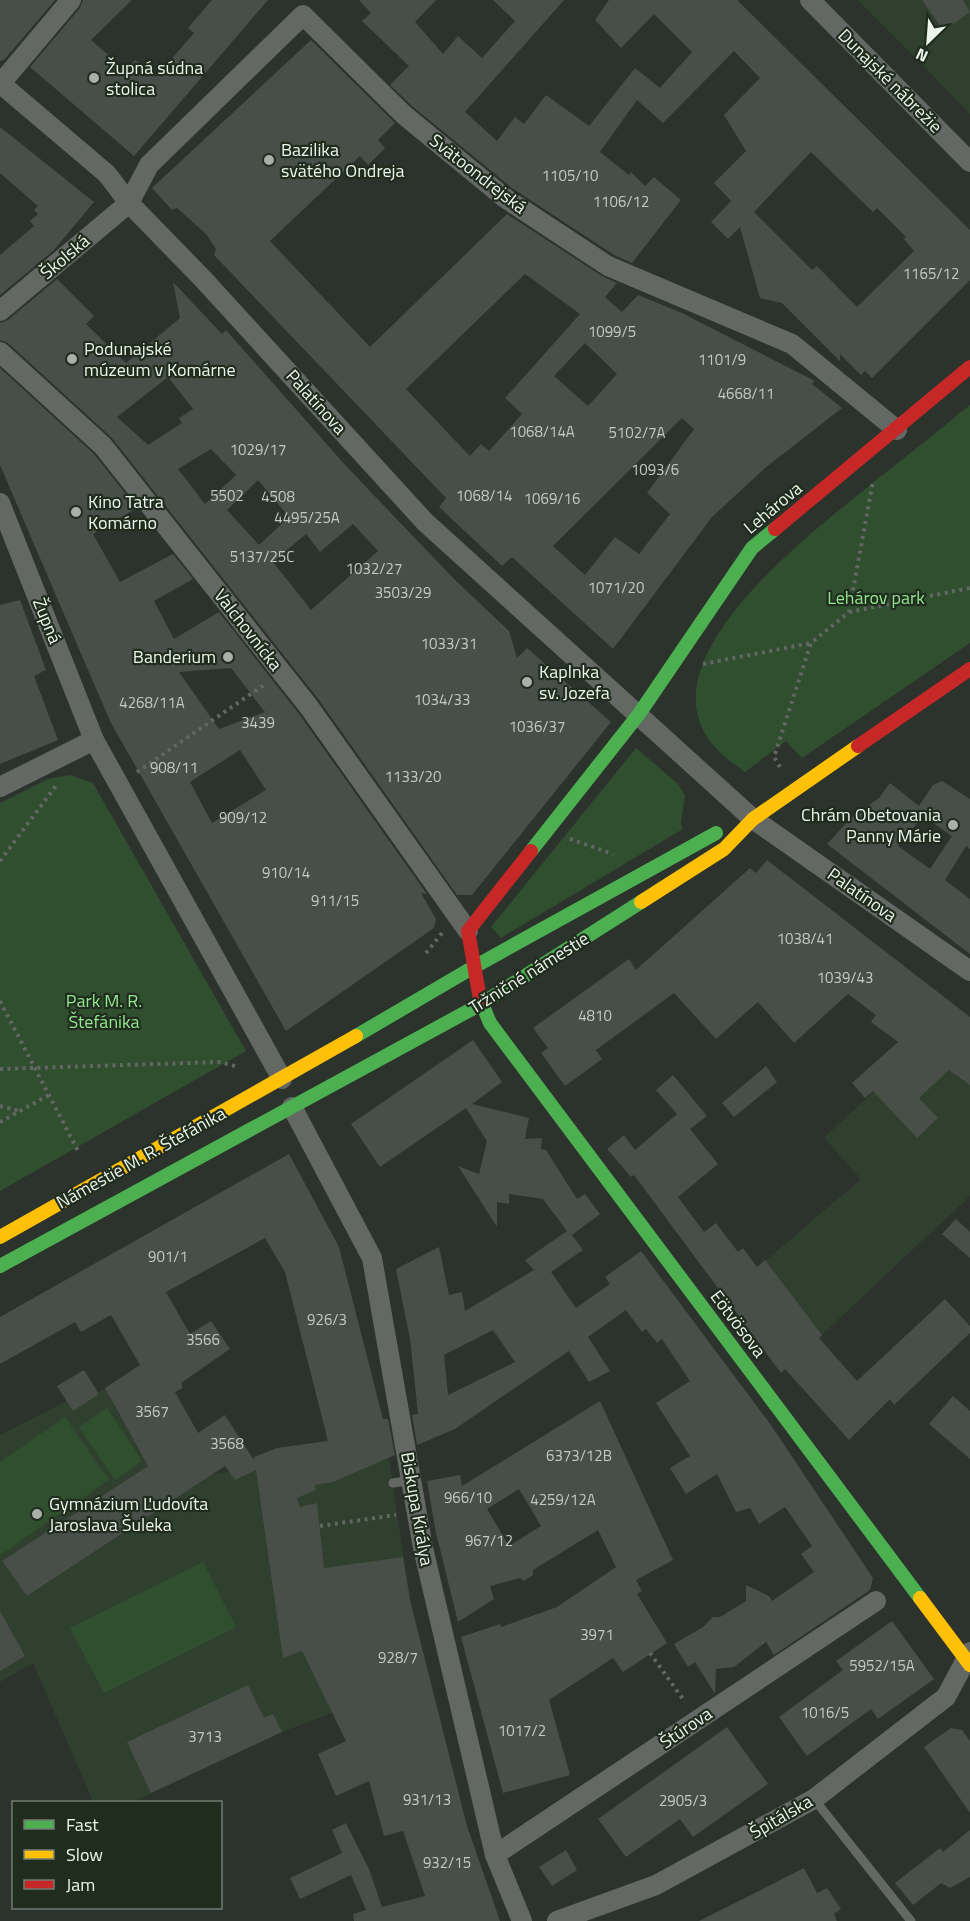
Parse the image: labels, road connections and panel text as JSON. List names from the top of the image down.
{
  "streets": {
    "main road": [
      "Lehárova",
      "Tržničné námestie",
      "Námestie M. R. Štefánika",
      "Eötvösova"
    ],
    "street": [
      "Dunajské nábrežie",
      "Svätoondrejská",
      "Školská",
      "Palatínova",
      "Župná",
      "Valchovnícka",
      "Biskupa Királya",
      "Štúrova",
      "Špitálska"
    ]
  },
  "crossings": [
    ["Svätoondrejská", "Školská"],
    ["Svätoondrejská", "Palatínova"],
    ["Svätoondrejská", "Lehárova"],
    ["Školská", "Palatínova"],
    ["Palatínova", "Lehárova"],
    ["Palatínova", "Tržničné námestie"],
    ["Župná", "Biskupa Királya"],
    ["Valchovnícka", "Tržničné námestie"],
    ["Tržničné námestie", "Námestie M. R. Štefánika"],
    ["Tržničné námestie", "Eötvösova"],
    ["Tržničné námestie", "Biskupa Királya"],
    ["Námestie M. R. Štefánika", "Biskupa Királya"],
    ["Eötvösova", "Špitálska"],
    ["Biskupa Királya", "Štúrova"]
  ],
  "parks": ["Lehárov park", "Park M. R. Štefánika"],
  "places": [
    "Župná súdna stolica",
    "Bazilika svätého Ondreja",
    "Podunajské múzeum v Komárne",
    "Kino Tatra Komárno",
    "Banderium",
    "Kaplnka sv. Jozefa",
    "Chrám Obetovania Panny Márie",
    "Gymnázium Ľudovíta Jaroslava Šuleka"
  ],
  "house_numbers": [
    "1105/10",
    "1106/12",
    "1165/12",
    "1099/5",
    "1101/9",
    "4668/11",
    "1068/14A",
    "5102/7A",
    "1029/17",
    "1093/6",
    "5502",
    "1068/14",
    "4508",
    "1069/16",
    "4495/25A",
    "5137/25C",
    "1032/27",
    "1071/20",
    "3503/29",
    "1033/31",
    "1034/33",
    "4268/11A",
    "3439",
    "1036/37",
    "908/11",
    "1133/20",
    "909/12",
    "910/14",
    "911/15",
    "1038/41",
    "1039/43",
    "4810",
    "901/1",
    "926/3",
    "3566",
    "3567",
    "3568",
    "6373/12B",
    "966/10",
    "4259/12A",
    "967/12",
    "3971",
    "928/7",
    "5952/15A",
    "1016/5",
    "1017/2",
    "3713",
    "931/13",
    "2905/3",
    "932/15"
  ],
  "legend": ["Fast", "Slow", "Jam"],
  "north": "bottom left"
}
